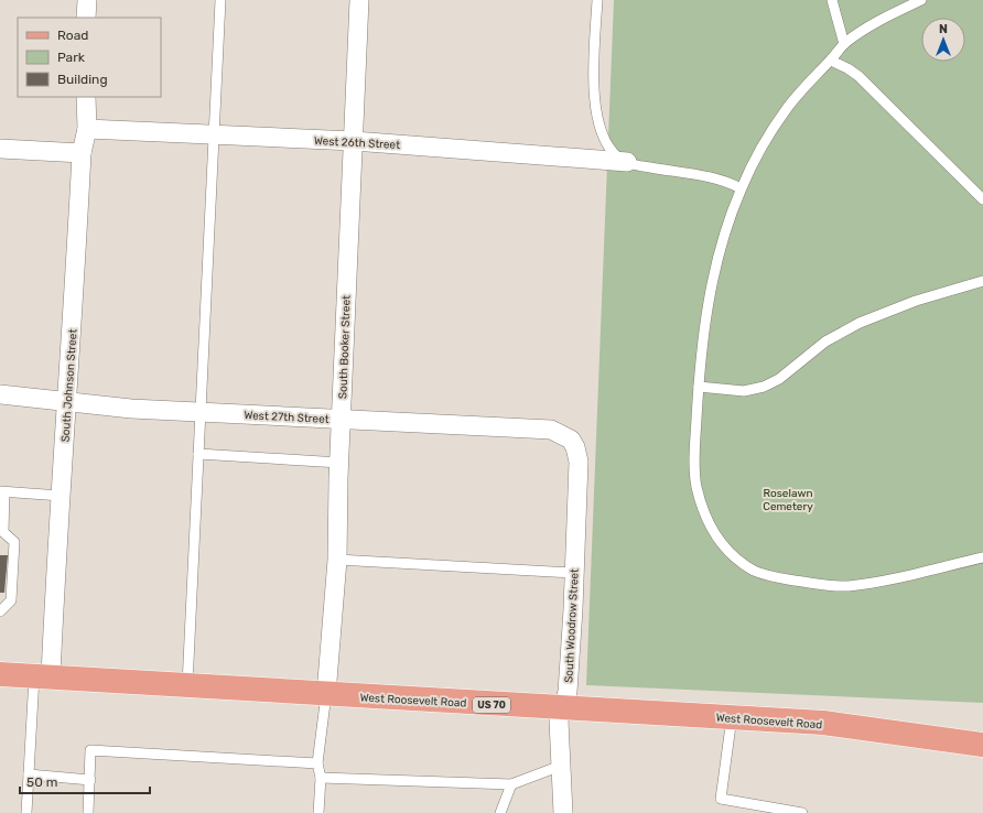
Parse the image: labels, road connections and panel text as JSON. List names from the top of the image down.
{
  "streets": {
    "main road": ["West Roosevelt Road", "US 70"],
    "street": [
      "West 26th Street",
      "South Booker Street",
      "South Johnson Street",
      "West 27th Street",
      "South Woodrow Street"
    ]
  },
  "crossings": [
    ["West 26th Street", "South Booker Street"],
    ["West 26th Street", "South Johnson Street"],
    ["South Booker Street", "West 27th Street"],
    ["South Booker Street", "West Roosevelt Road"],
    ["South Johnson Street", "West 27th Street"],
    ["South Johnson Street", "West Roosevelt Road"],
    ["West 27th Street", "South Woodrow Street"],
    ["South Woodrow Street", "West Roosevelt Road"]
  ],
  "parks": ["Roselawn Cemetery"],
  "legend": ["Road", "Park", "Building"],
  "scale_bar": "50 m",
  "north": "top"
}
